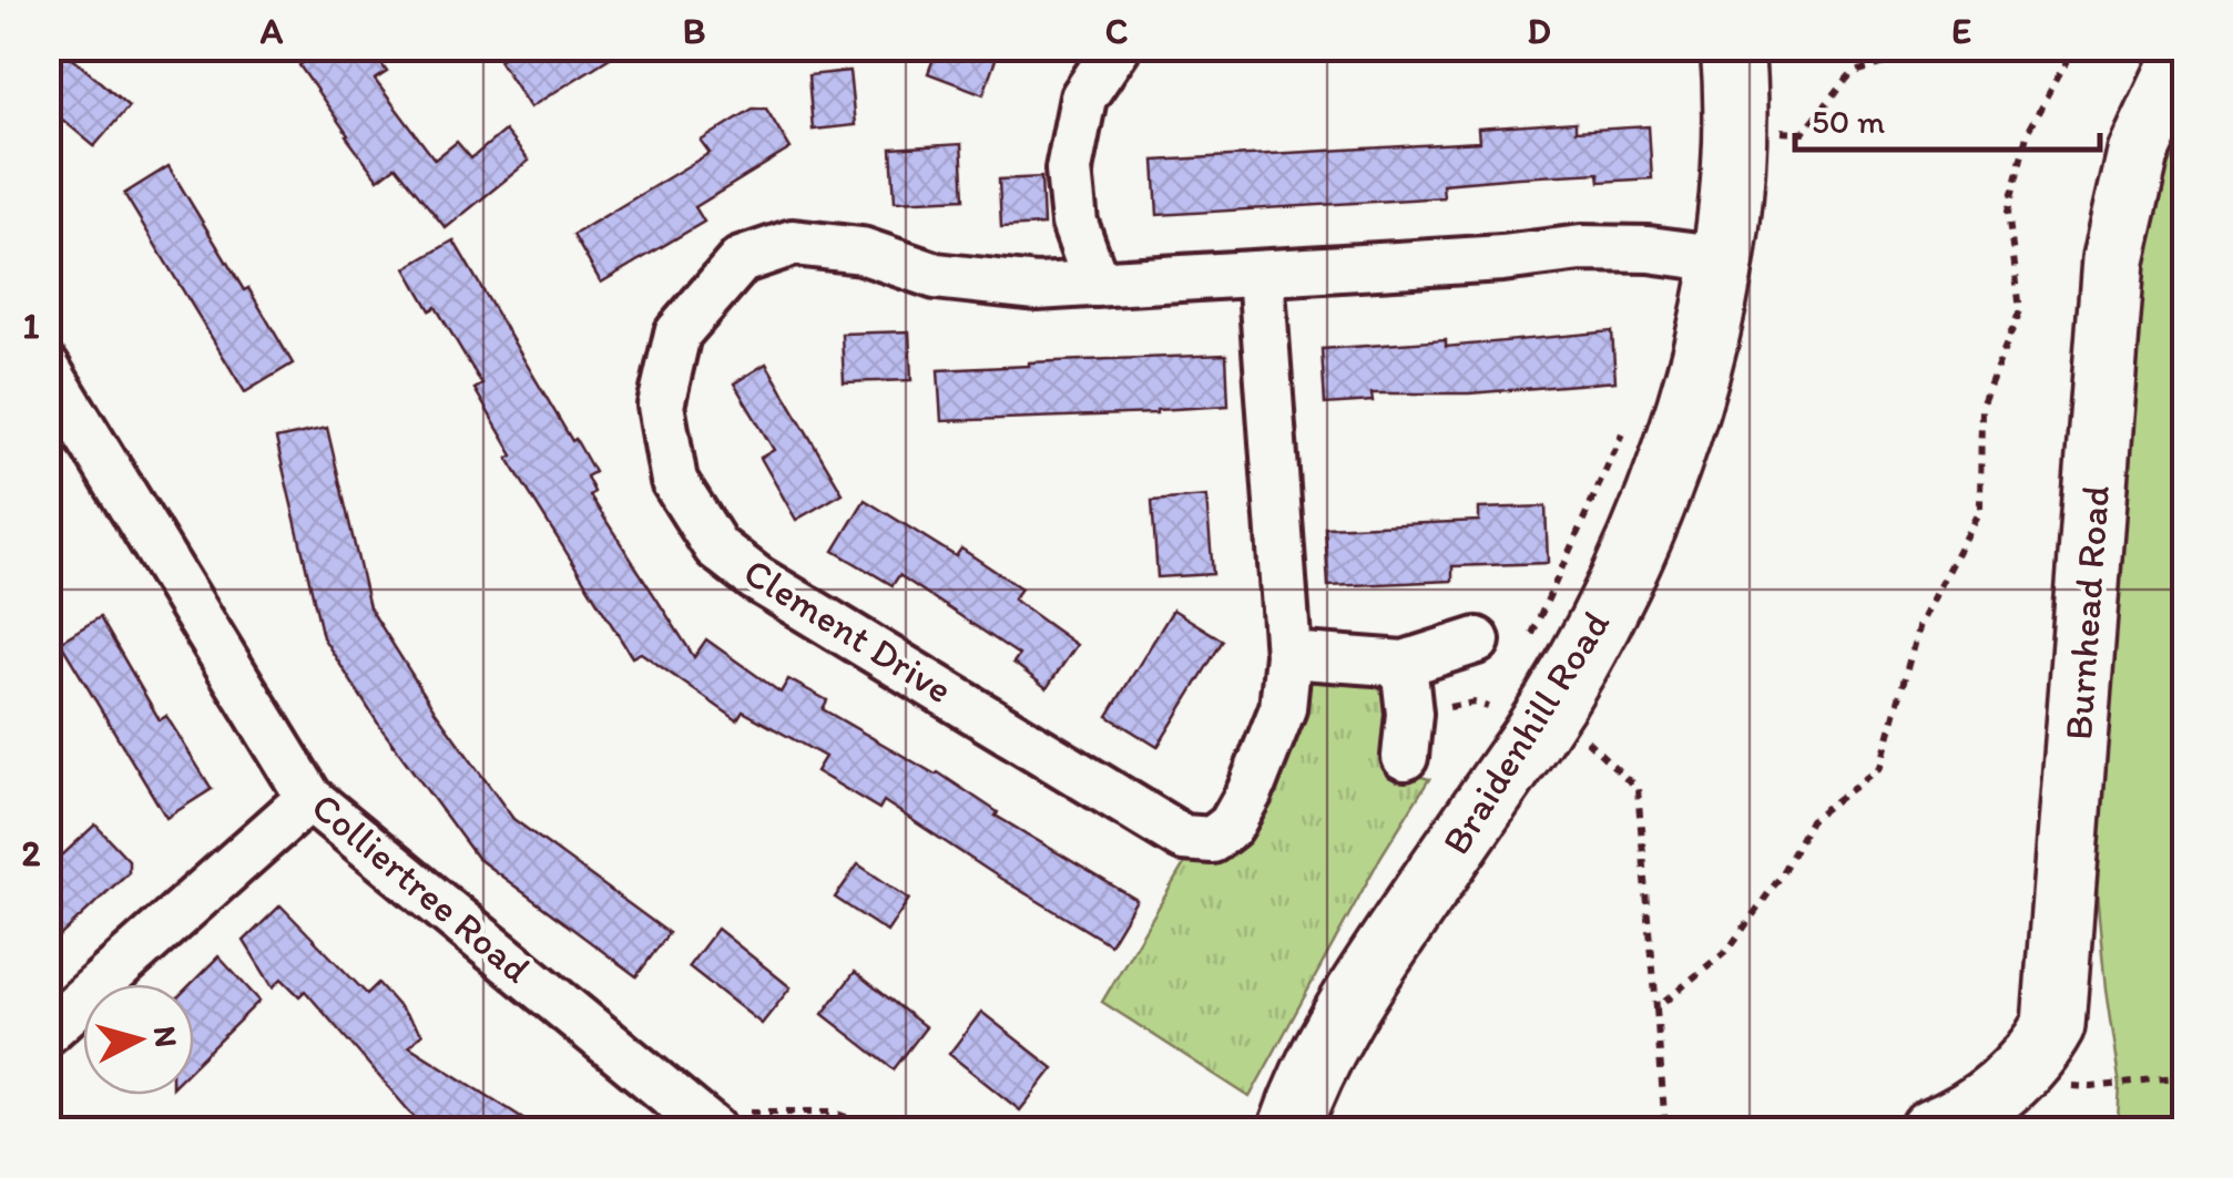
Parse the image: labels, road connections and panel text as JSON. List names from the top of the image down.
{
  "streets": {
    "street": [
      "Burnhead Road",
      "Clement Drive",
      "Braidenhill Road",
      "Colliertree Road"
    ]
  },
  "crossings": [
    ["Clement Drive", "Braidenhill Road"]
  ],
  "scale_bar": "50 m",
  "north": "right",
  "grid": {
    "columns": [
      "A",
      "B",
      "C",
      "D",
      "E"
    ],
    "rows": ["1", "2"]
  }
}
